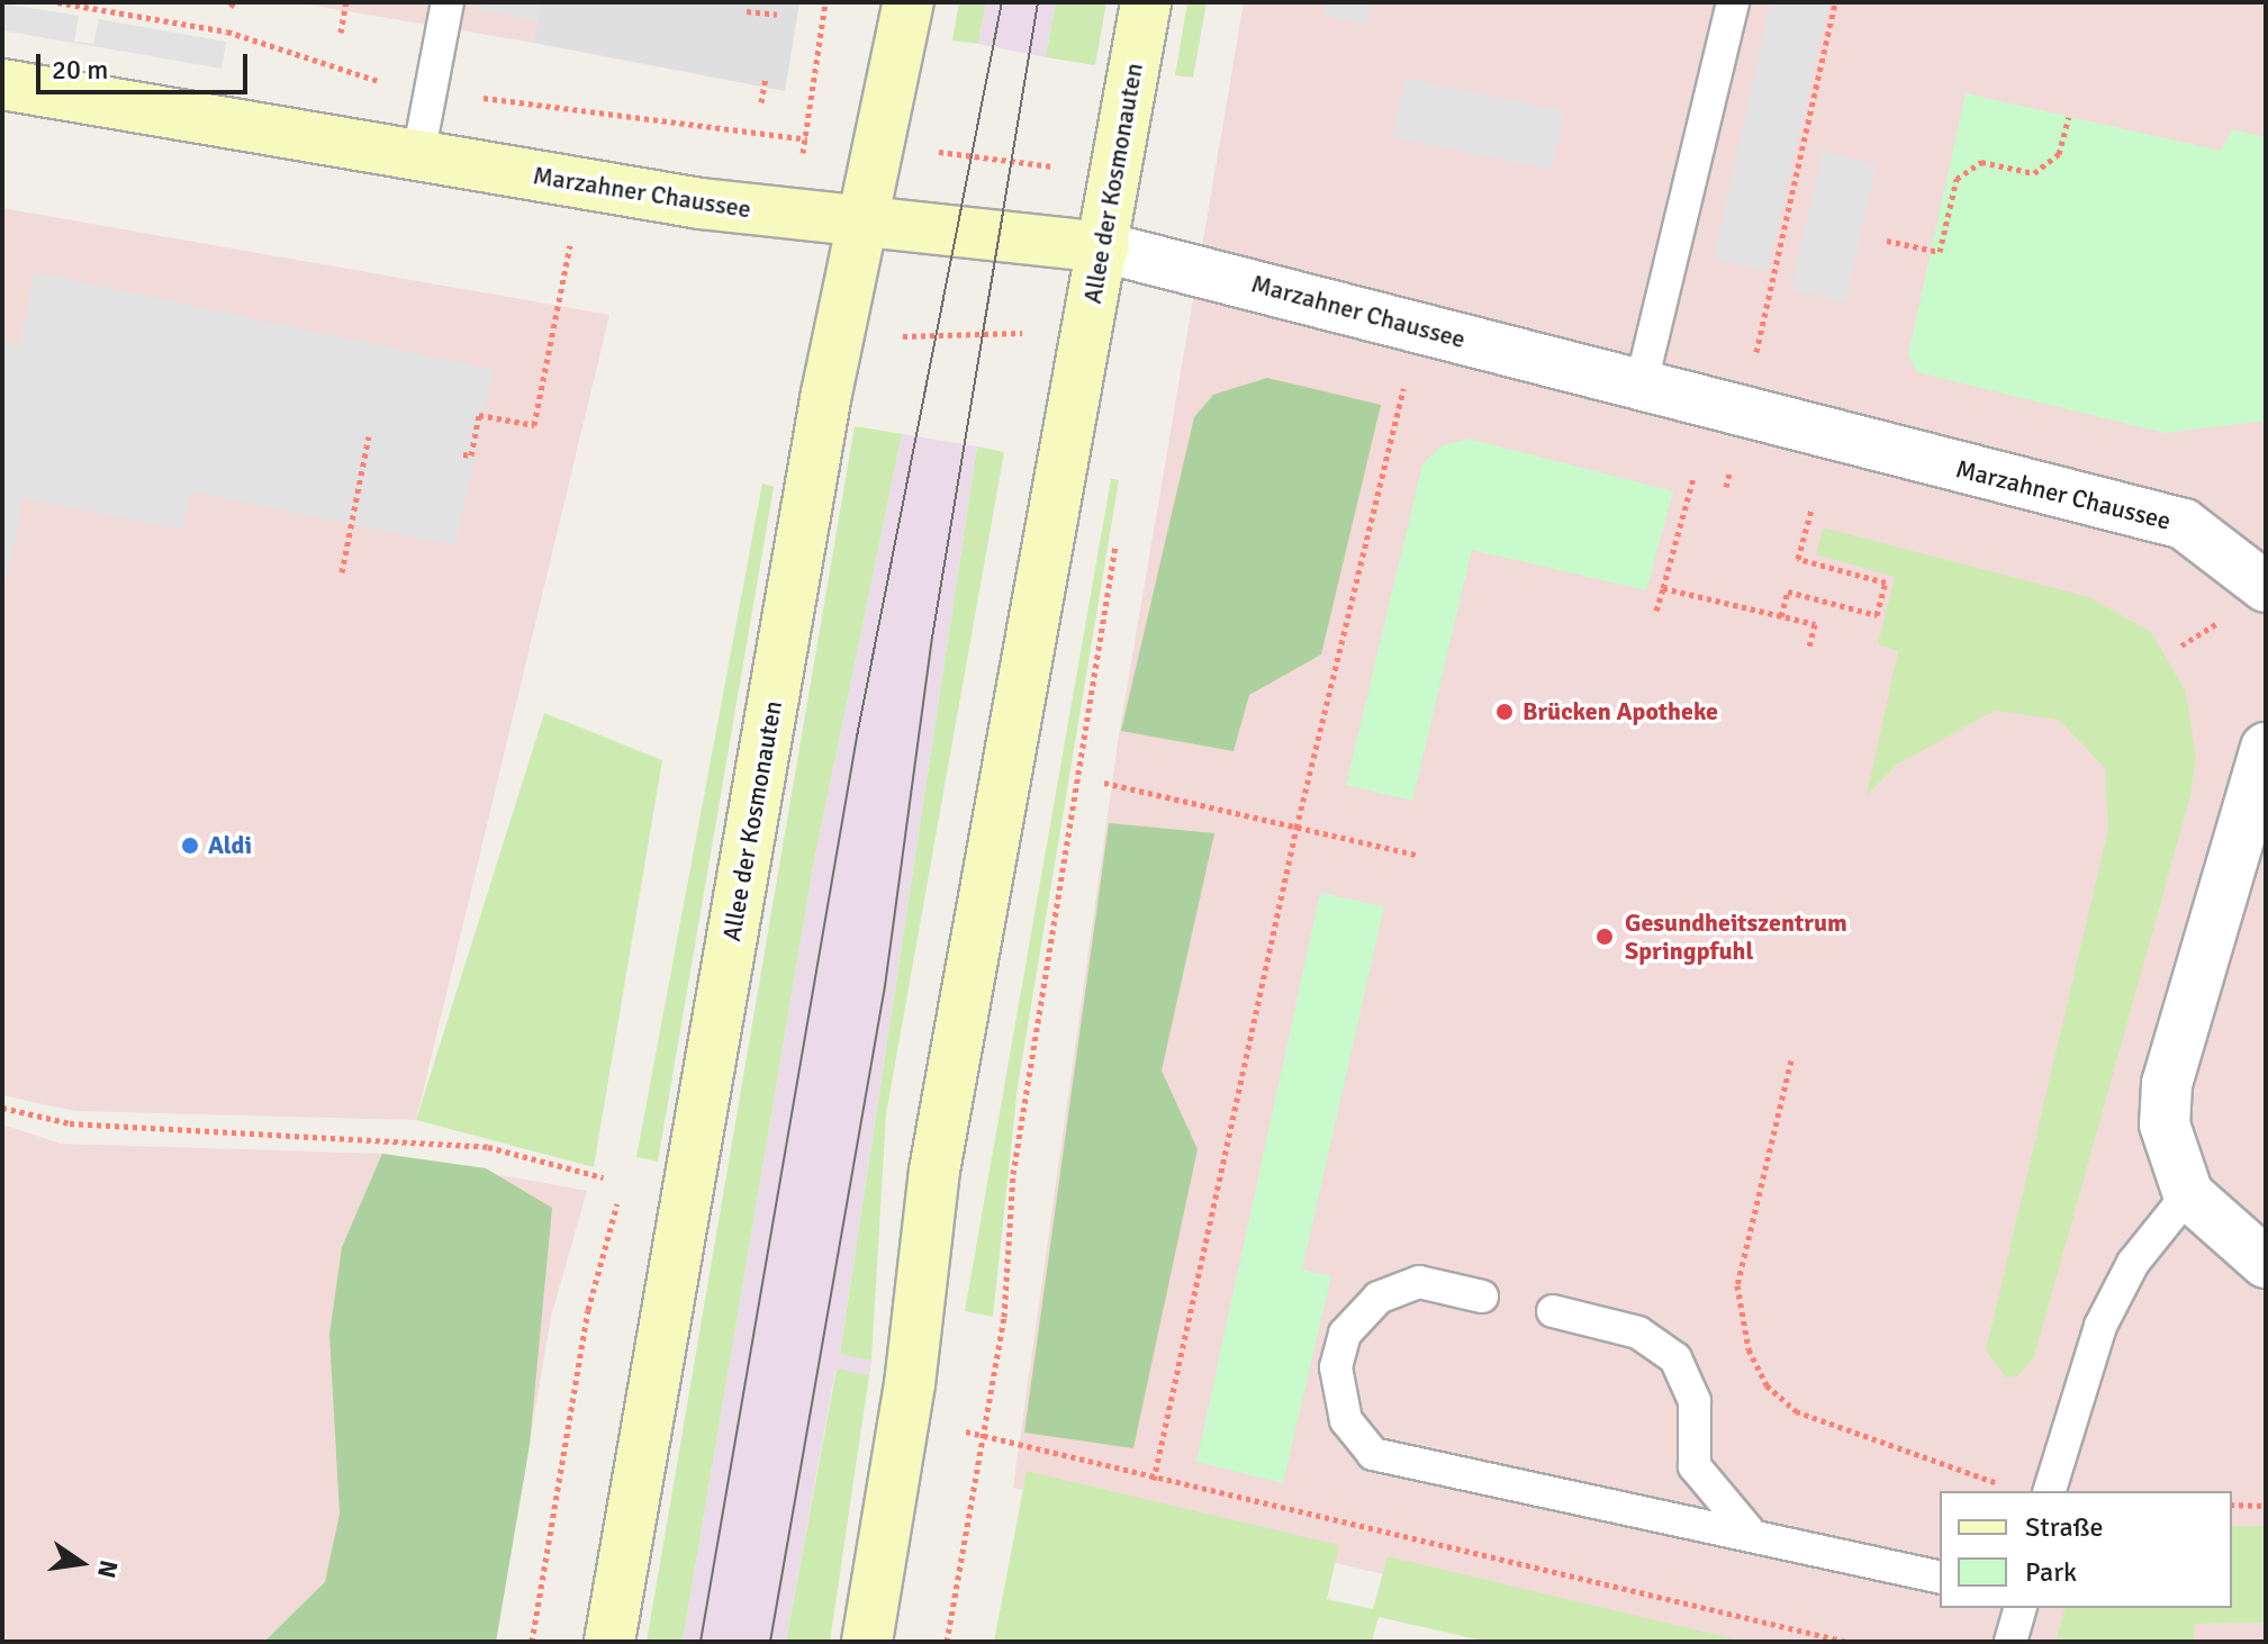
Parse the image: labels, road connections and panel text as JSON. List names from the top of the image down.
{
  "streets": {
    "main road": ["Allee der Kosmonauten", "Marzahner Chaussee"]
  },
  "crossings": [
    ["Allee der Kosmonauten", "Marzahner Chaussee"]
  ],
  "places": ["Brücken Apotheke", "Aldi", "Gesundheitszentrum Springpfuhl"],
  "legend": ["Straße", "Park"],
  "scale_bar": "20 m",
  "north": "right"
}
